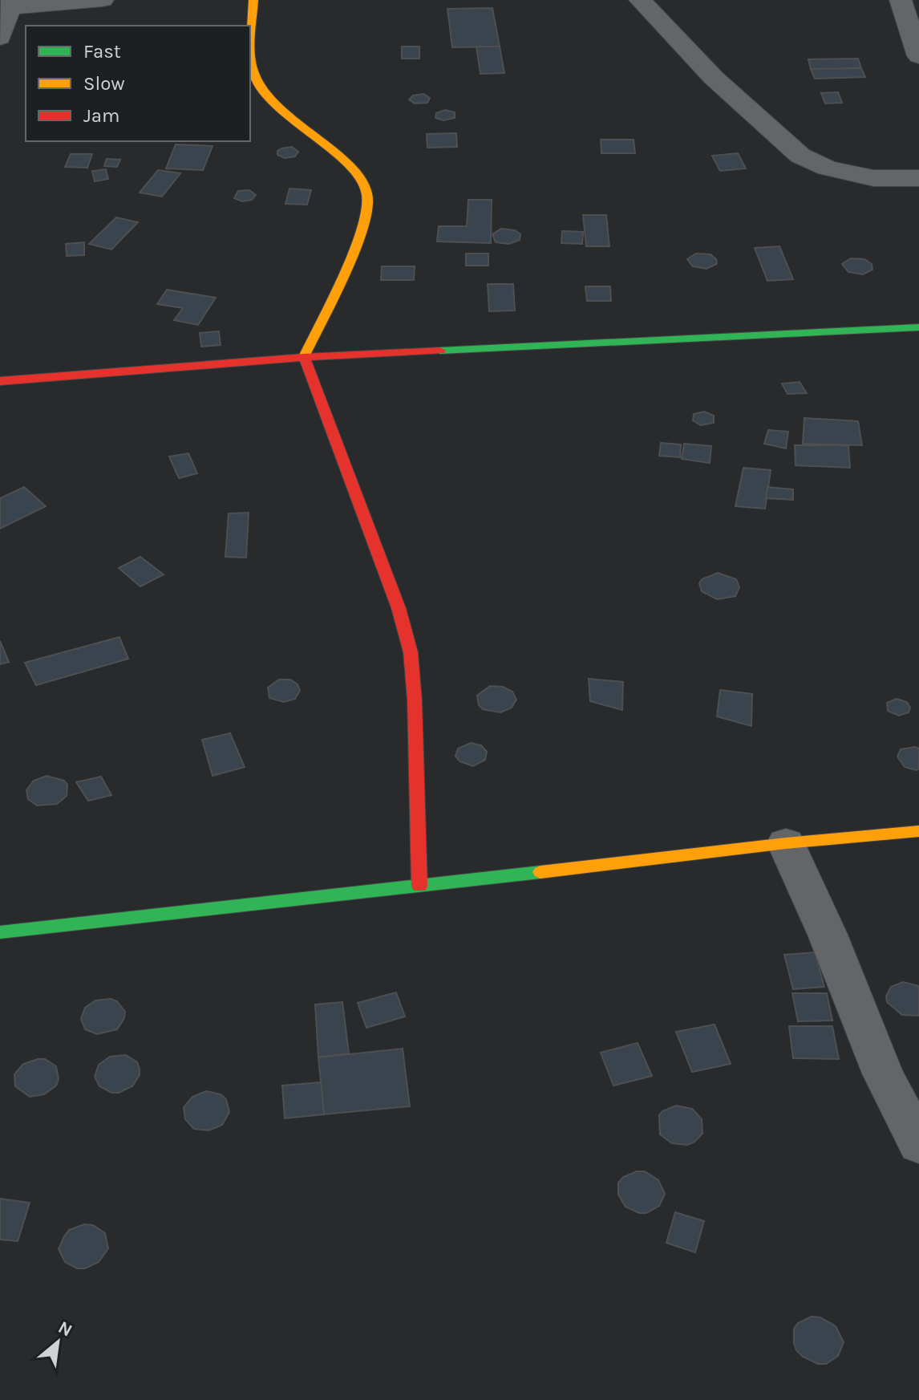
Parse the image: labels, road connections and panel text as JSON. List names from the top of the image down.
{
  "legend": ["Fast", "Slow", "Jam"],
  "north": "top right"
}
